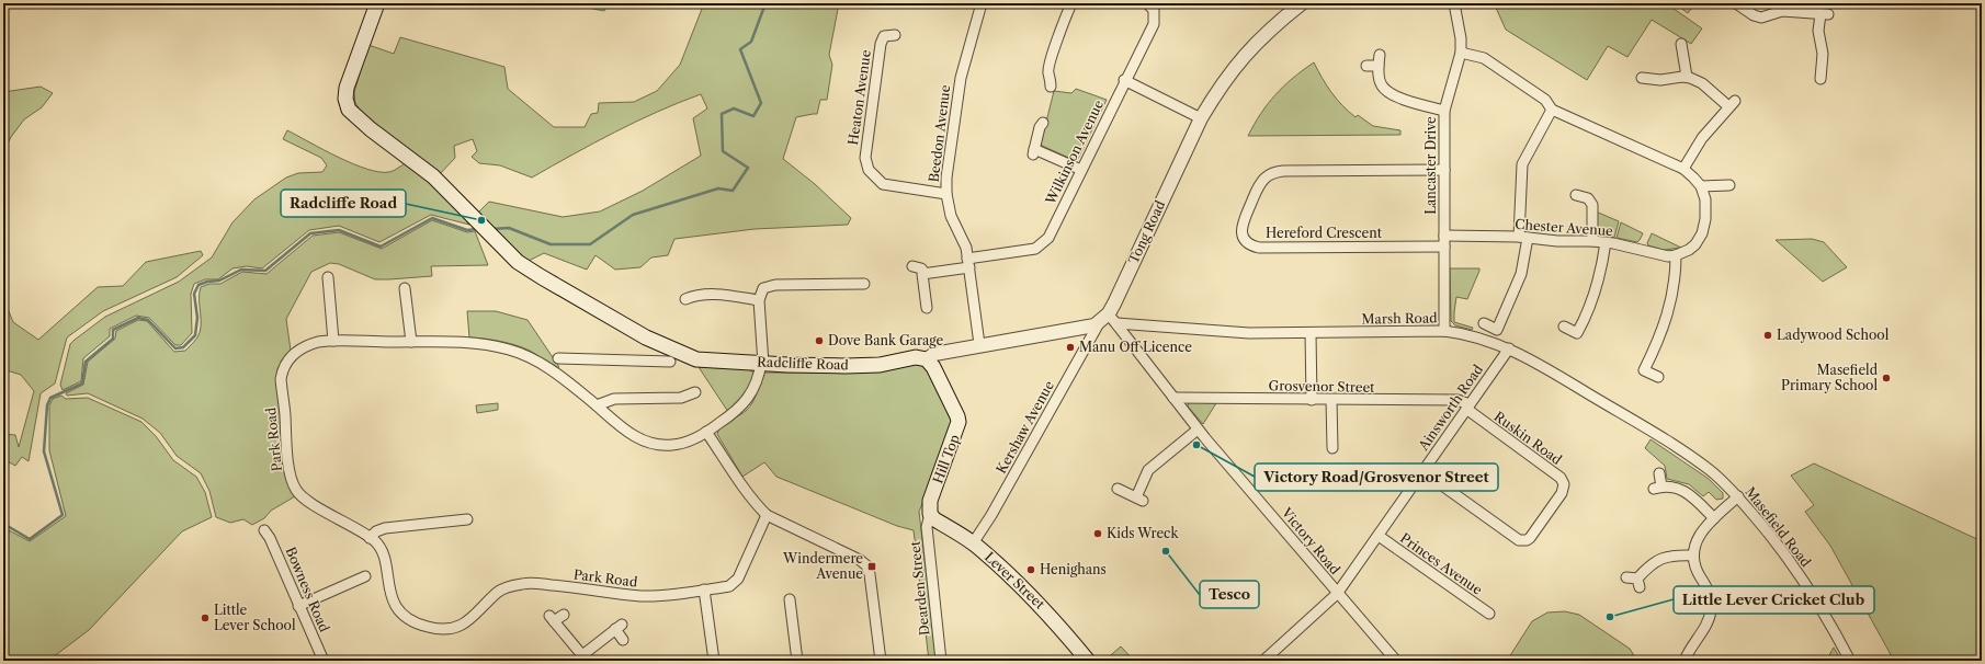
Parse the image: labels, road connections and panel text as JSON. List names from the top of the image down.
{
  "streets": {
    "main road": ["Radcliffe Road", "Hill Top", "Lever Street"],
    "street": [
      "Heaton Avenue",
      "Beedon Avenue",
      "Wilkinson Avenue",
      "Lancaster Drive",
      "Chester Avenue",
      "Tong Road",
      "Hereford Crescent",
      "Marsh Road",
      "Grosvenor Street",
      "Ainsworth Road",
      "Kershaw Avenue",
      "Ruskin Road",
      "Park Road",
      "Masefield Road",
      "Victory Road",
      "Princes Avenue",
      "Dearden Street",
      "Bowness Road"
    ]
  },
  "crossings": [
    ["Heaton Avenue", "Beedon Avenue"],
    ["Beedon Avenue", "Wilkinson Avenue"],
    ["Lancaster Drive", "Chester Avenue"],
    ["Lancaster Drive", "Hereford Crescent"],
    ["Lancaster Drive", "Marsh Road"],
    ["Tong Road", "Marsh Road"],
    ["Tong Road", "Kershaw Avenue"],
    ["Tong Road", "Victory Road"],
    ["Marsh Road", "Ainsworth Road"],
    ["Marsh Road", "Masefield Road"],
    ["Marsh Road", "Victory Road"],
    ["Radcliffe Road", "Park Road"],
    ["Radcliffe Road", "Hill Top"],
    ["Grosvenor Street", "Ainsworth Road"],
    ["Grosvenor Street", "Ruskin Road"],
    ["Grosvenor Street", "Victory Road"],
    ["Ainsworth Road", "Ruskin Road"],
    ["Ainsworth Road", "Victory Road"],
    ["Ainsworth Road", "Princes Avenue"],
    ["Kershaw Avenue", "Lever Street"],
    ["Hill Top", "Lever Street"],
    ["Hill Top", "Dearden Street"],
    ["Lever Street", "Dearden Street"]
  ],
  "places": {
    "other": [
      "Radcliffe Road",
      "Ladywood School",
      "Dove Bank Garage",
      "Manu Off Licence",
      "Masefield Primary School",
      "Victory Road/Grosvenor Street",
      "Kids Wreck",
      "Tesco",
      "Henighans",
      "Little Lever Cricket Club",
      "Little Lever School"
    ],
    "transit": ["Windermere Avenue"]
  }
}
